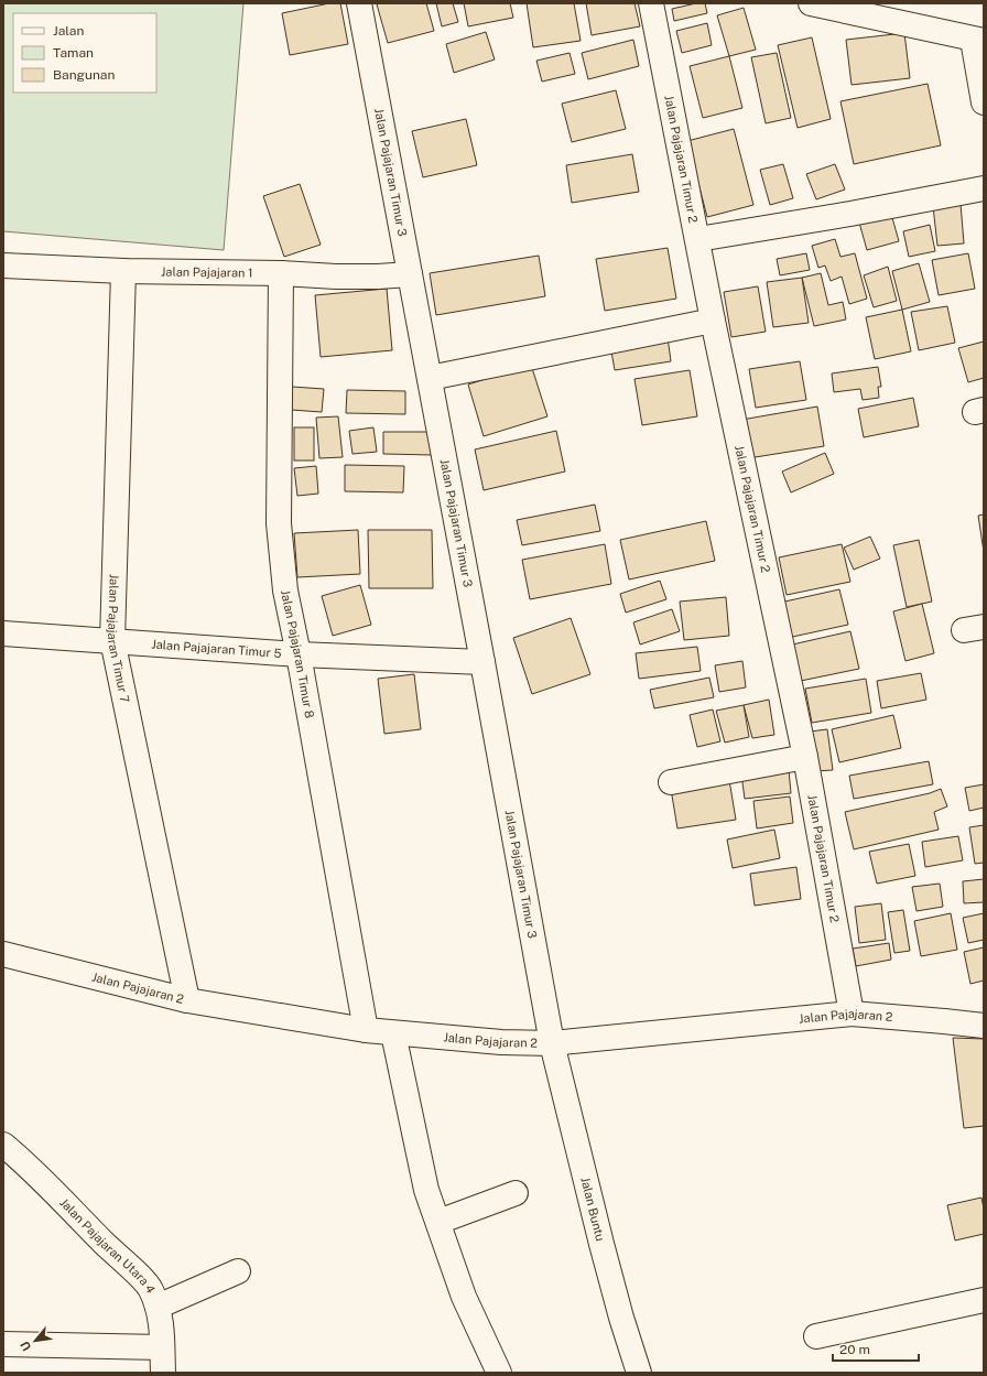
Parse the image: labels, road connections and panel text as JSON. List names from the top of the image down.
{
  "streets": {
    "main road": [
      "Jalan Pajajaran Timur 2",
      "Jalan Pajajaran Timur 3",
      "Jalan Pajajaran 1",
      "Jalan Pajajaran Timur 7",
      "Jalan Pajajaran Timur 5",
      "Jalan Pajajaran Timur 8",
      "Jalan Pajajaran 2",
      "Jalan Buntu",
      "Jalan Pajajaran Utara 4"
    ]
  },
  "crossings": [
    ["Jalan Pajajaran Timur 2", "Jalan Pajajaran 2"],
    ["Jalan Pajajaran Timur 3", "Jalan Pajajaran 1"],
    ["Jalan Pajajaran Timur 3", "Jalan Pajajaran Timur 5"],
    ["Jalan Pajajaran Timur 3", "Jalan Pajajaran 2"],
    ["Jalan Pajajaran Timur 3", "Jalan Buntu"],
    ["Jalan Pajajaran 1", "Jalan Pajajaran Timur 7"],
    ["Jalan Pajajaran 1", "Jalan Pajajaran Timur 8"],
    ["Jalan Pajajaran Timur 7", "Jalan Pajajaran Timur 5"],
    ["Jalan Pajajaran Timur 7", "Jalan Pajajaran 2"],
    ["Jalan Pajajaran Timur 5", "Jalan Pajajaran Timur 8"],
    ["Jalan Pajajaran Timur 8", "Jalan Pajajaran 2"],
    ["Jalan Pajajaran 2", "Jalan Buntu"]
  ],
  "legend": ["Jalan", "Taman", "Bangunan"],
  "scale_bar": "20 m",
  "north": "bottom left"
}
